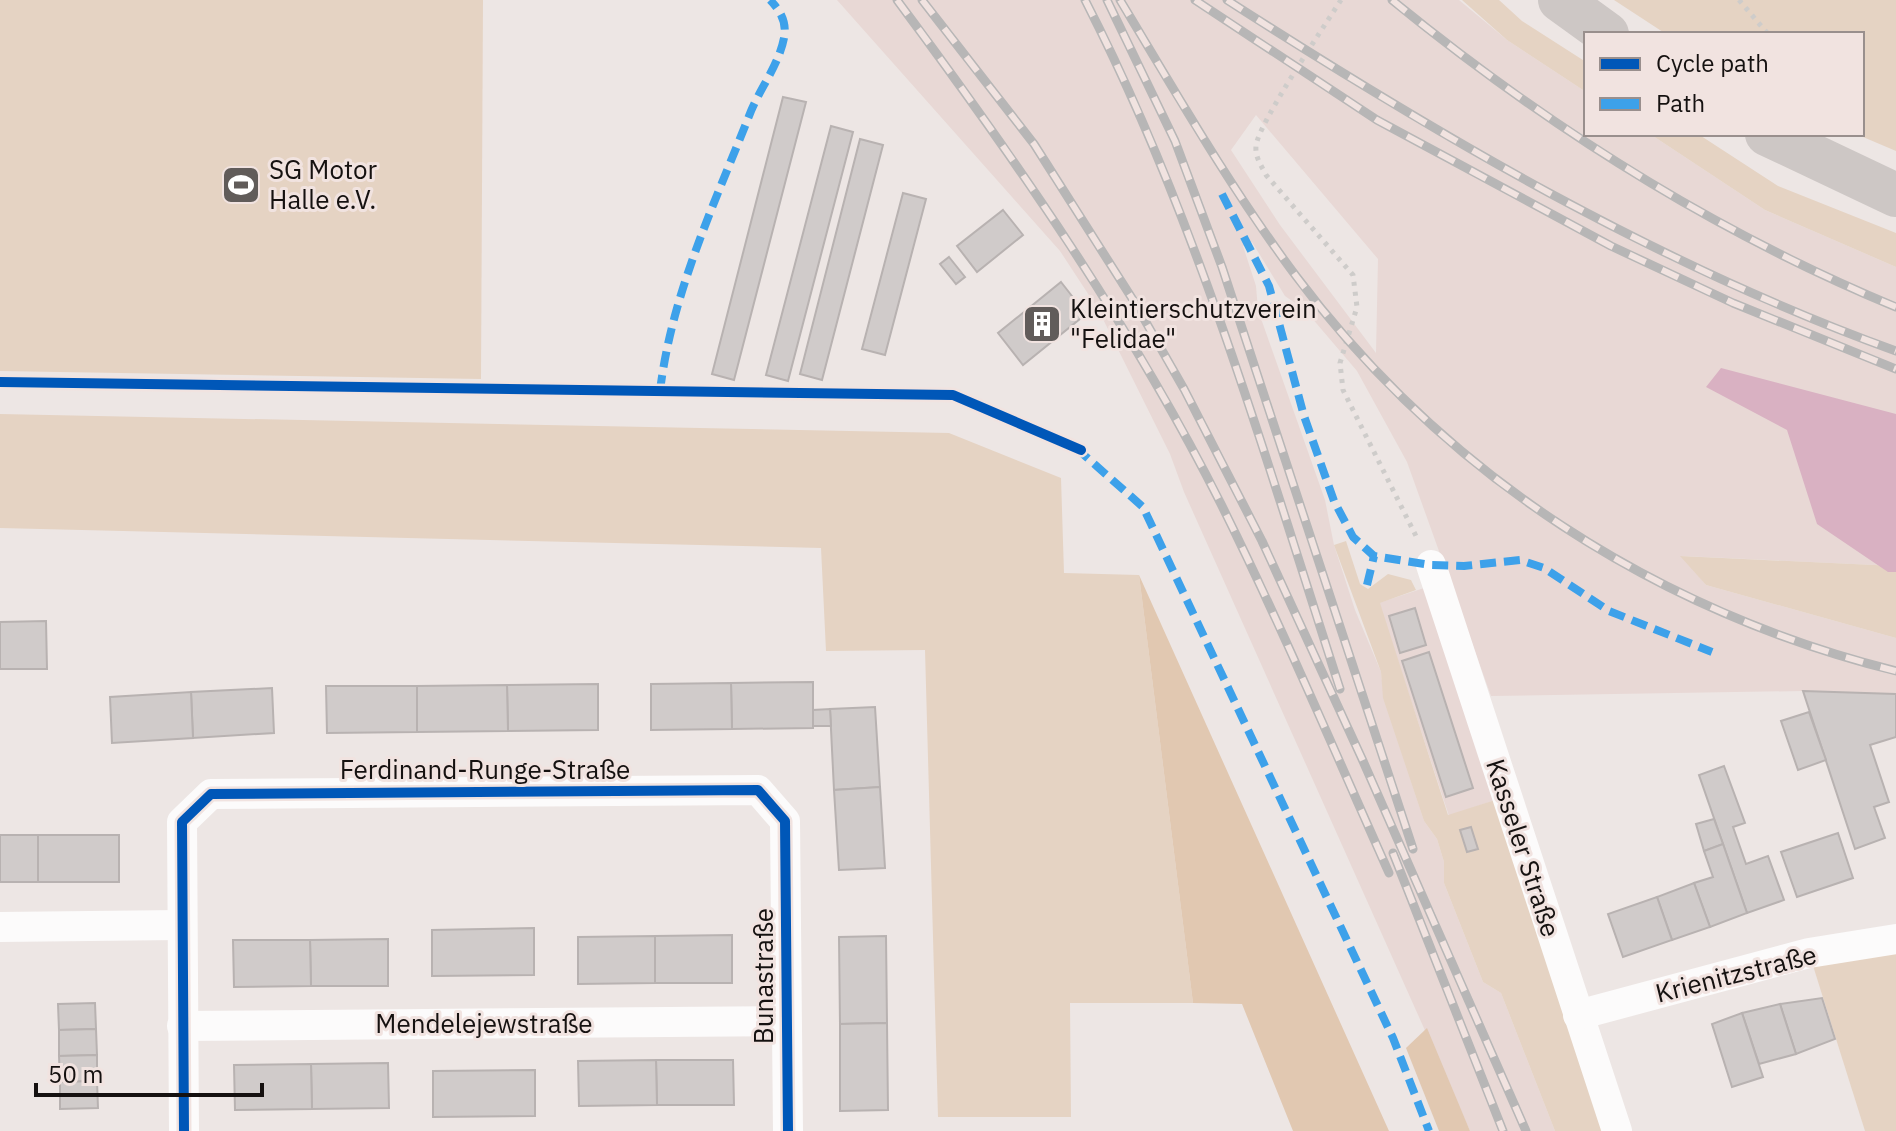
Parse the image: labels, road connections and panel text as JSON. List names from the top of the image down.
{
  "streets": {
    "street": [
      "Ferdinand-Runge-Straße",
      "Kasseler Straße",
      "Krienitzstraße",
      "Bunastraße",
      "Mendelejewstraße"
    ]
  },
  "crossings": [
    ["Ferdinand-Runge-Straße", "Bunastraße"],
    ["Kasseler Straße", "Krienitzstraße"],
    ["Bunastraße", "Mendelejewstraße"]
  ],
  "places": {
    "sports": ["SG Motor Halle e.V."],
    "building": ["Kleintierschutzverein \"Felidae\""]
  },
  "legend": ["Cycle path", "Path"],
  "scale_bar": "50 m"
}
